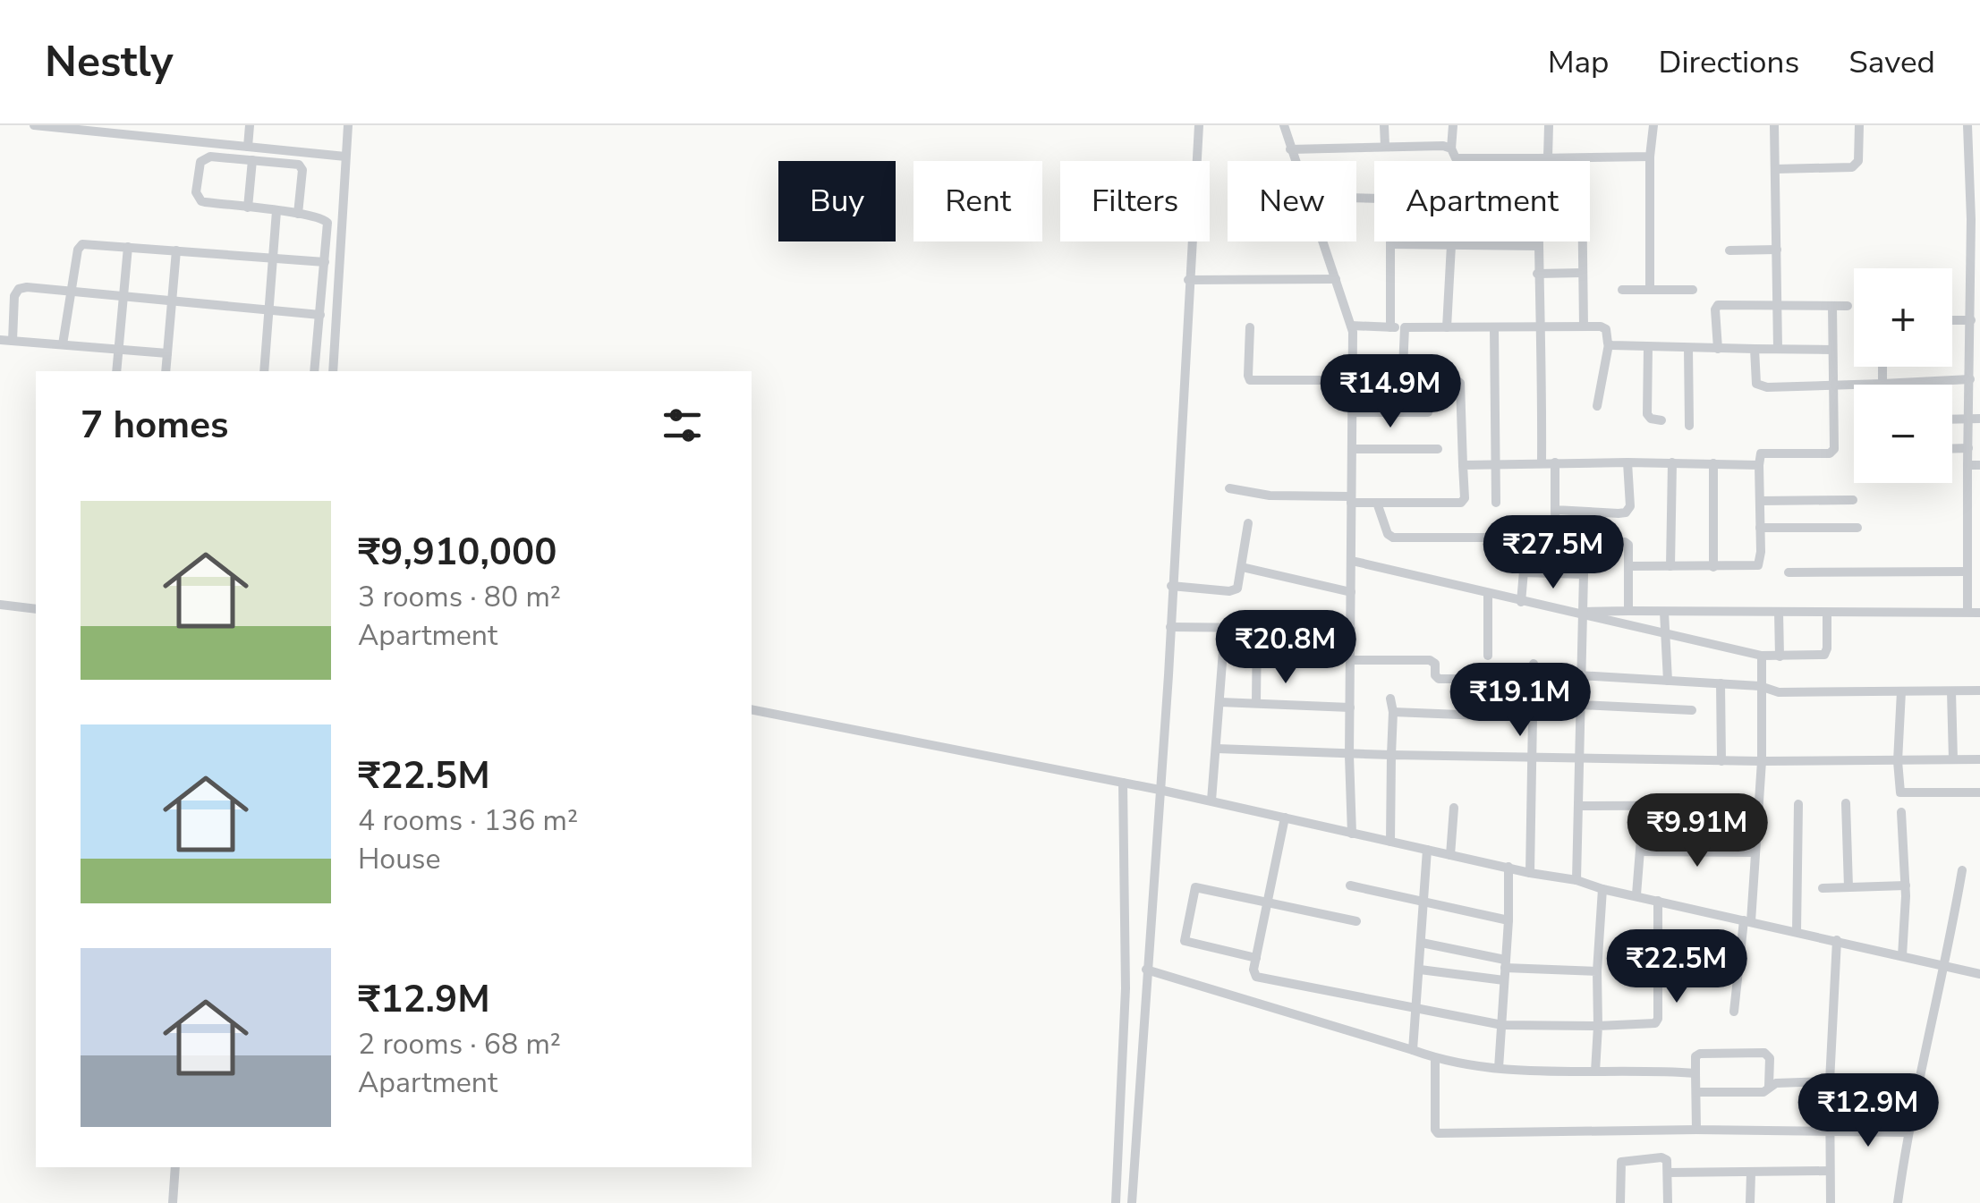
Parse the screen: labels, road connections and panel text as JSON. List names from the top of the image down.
{
  "page": {
    "header": "Nestly",
    "nav": ["Map", "Directions", "Saved"],
    "chip": [
      "Buy",
      "Rent",
      "Filters",
      "New",
      "Apartment"
    ],
    "map_buttons": ["+", "−"],
    "price": [
      "₹14.9M",
      "₹27.5M",
      "₹20.8M",
      "₹19.1M",
      "₹9.91M",
      "₹22.5M",
      "₹12.9M"
    ],
    "heading": "7 homes",
    "list": [
      {
        "name": "₹9,910,000",
        "note": "3 rooms · 80 m² · Apartment"
      },
      {
        "name": "₹22.5M",
        "note": "4 rooms · 136 m² · House"
      },
      {
        "name": "₹12.9M",
        "note": "2 rooms · 68 m² · Apartment"
      }
    ]
  }
}
